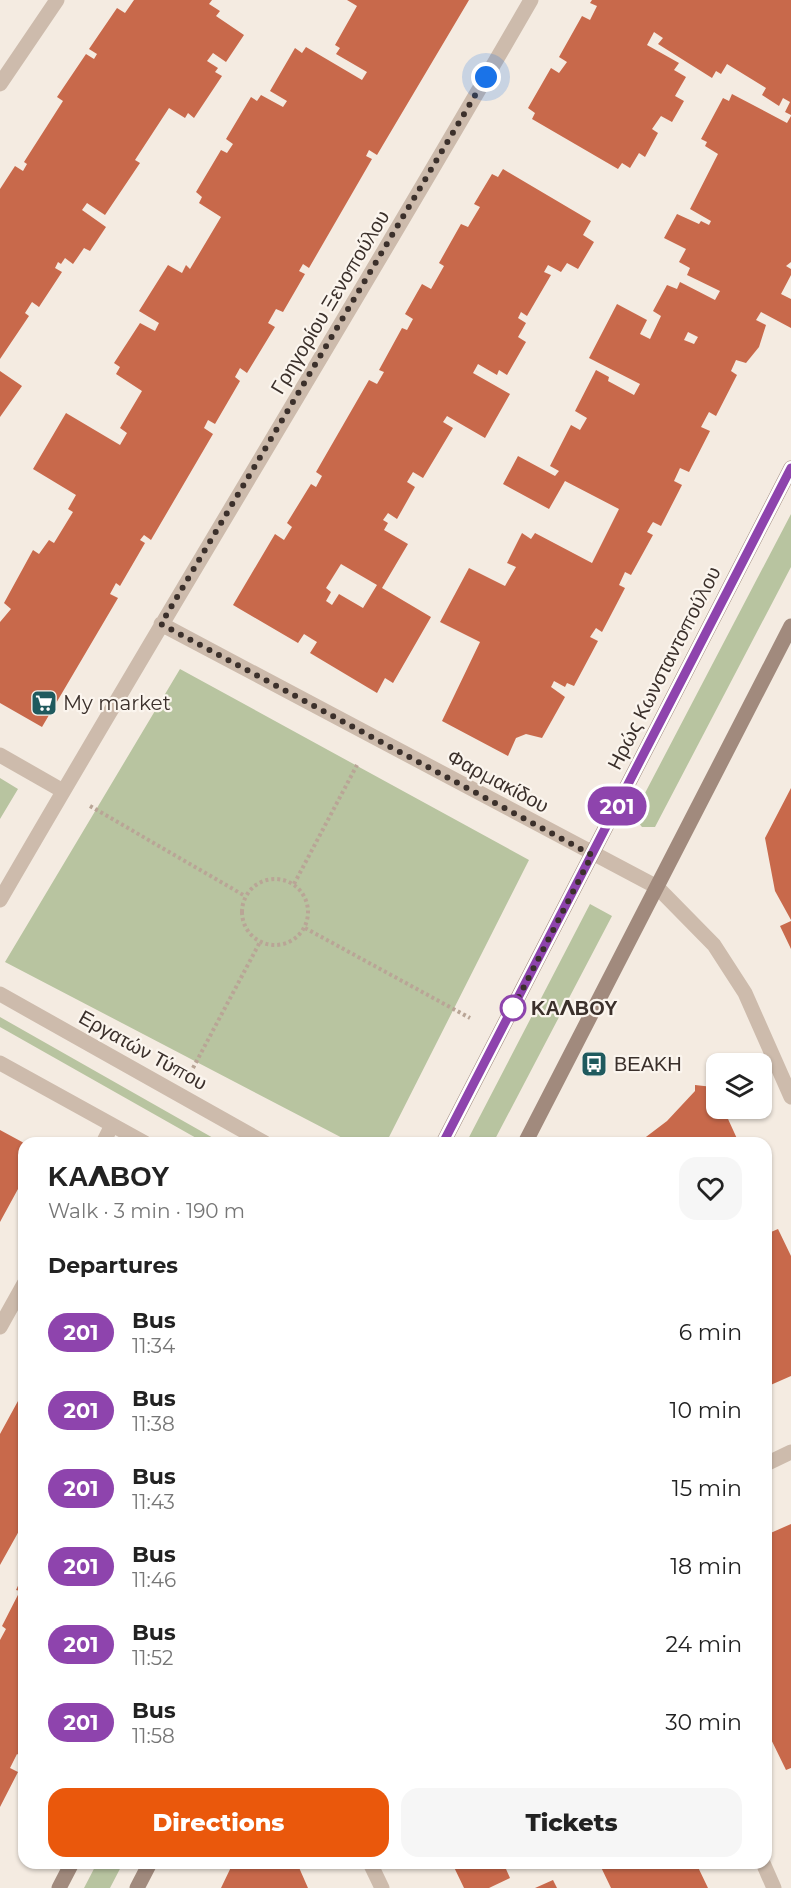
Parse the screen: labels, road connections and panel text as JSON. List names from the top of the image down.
{
  "streets": {
    "street": [
      "Γρηγορίου Ξενοπούλου",
      "Ηρώς Κωνσταντοπούλου",
      "Φαρμακίδου",
      "Εργατών Τύπου"
    ]
  },
  "crossings": [
    ["Γρηγορίου Ξενοπούλου", "Φαρμακίδου"],
    ["Ηρώς Κωνσταντοπούλου", "Φαρμακίδου"]
  ],
  "places": {
    "supermarket": ["My market"],
    "other": ["ΚΑΛΒΟΥ"],
    "bus stop": ["ΒΕΑΚΗ"]
  },
  "lines": ["bus line 201"],
  "page": {
    "on_map": "201",
    "heading": [
      ["ΚΑΛΒΟΥ", "Walk · 3 min · 190 m"],
      "Departures"
    ],
    "list": [
      {
        "mark": "201",
        "name": "Bus",
        "note": "11:34",
        "value": "6 min"
      },
      {
        "mark": "201",
        "name": "Bus",
        "note": "11:38",
        "value": "10 min"
      },
      {
        "mark": "201",
        "name": "Bus",
        "note": "11:43",
        "value": "15 min"
      },
      {
        "mark": "201",
        "name": "Bus",
        "note": "11:46",
        "value": "18 min"
      },
      {
        "mark": "201",
        "name": "Bus",
        "note": "11:52",
        "value": "24 min"
      },
      {
        "mark": "201",
        "name": "Bus",
        "note": "11:58",
        "value": "30 min"
      }
    ],
    "buttons": ["Directions", "Tickets"]
  }
}
